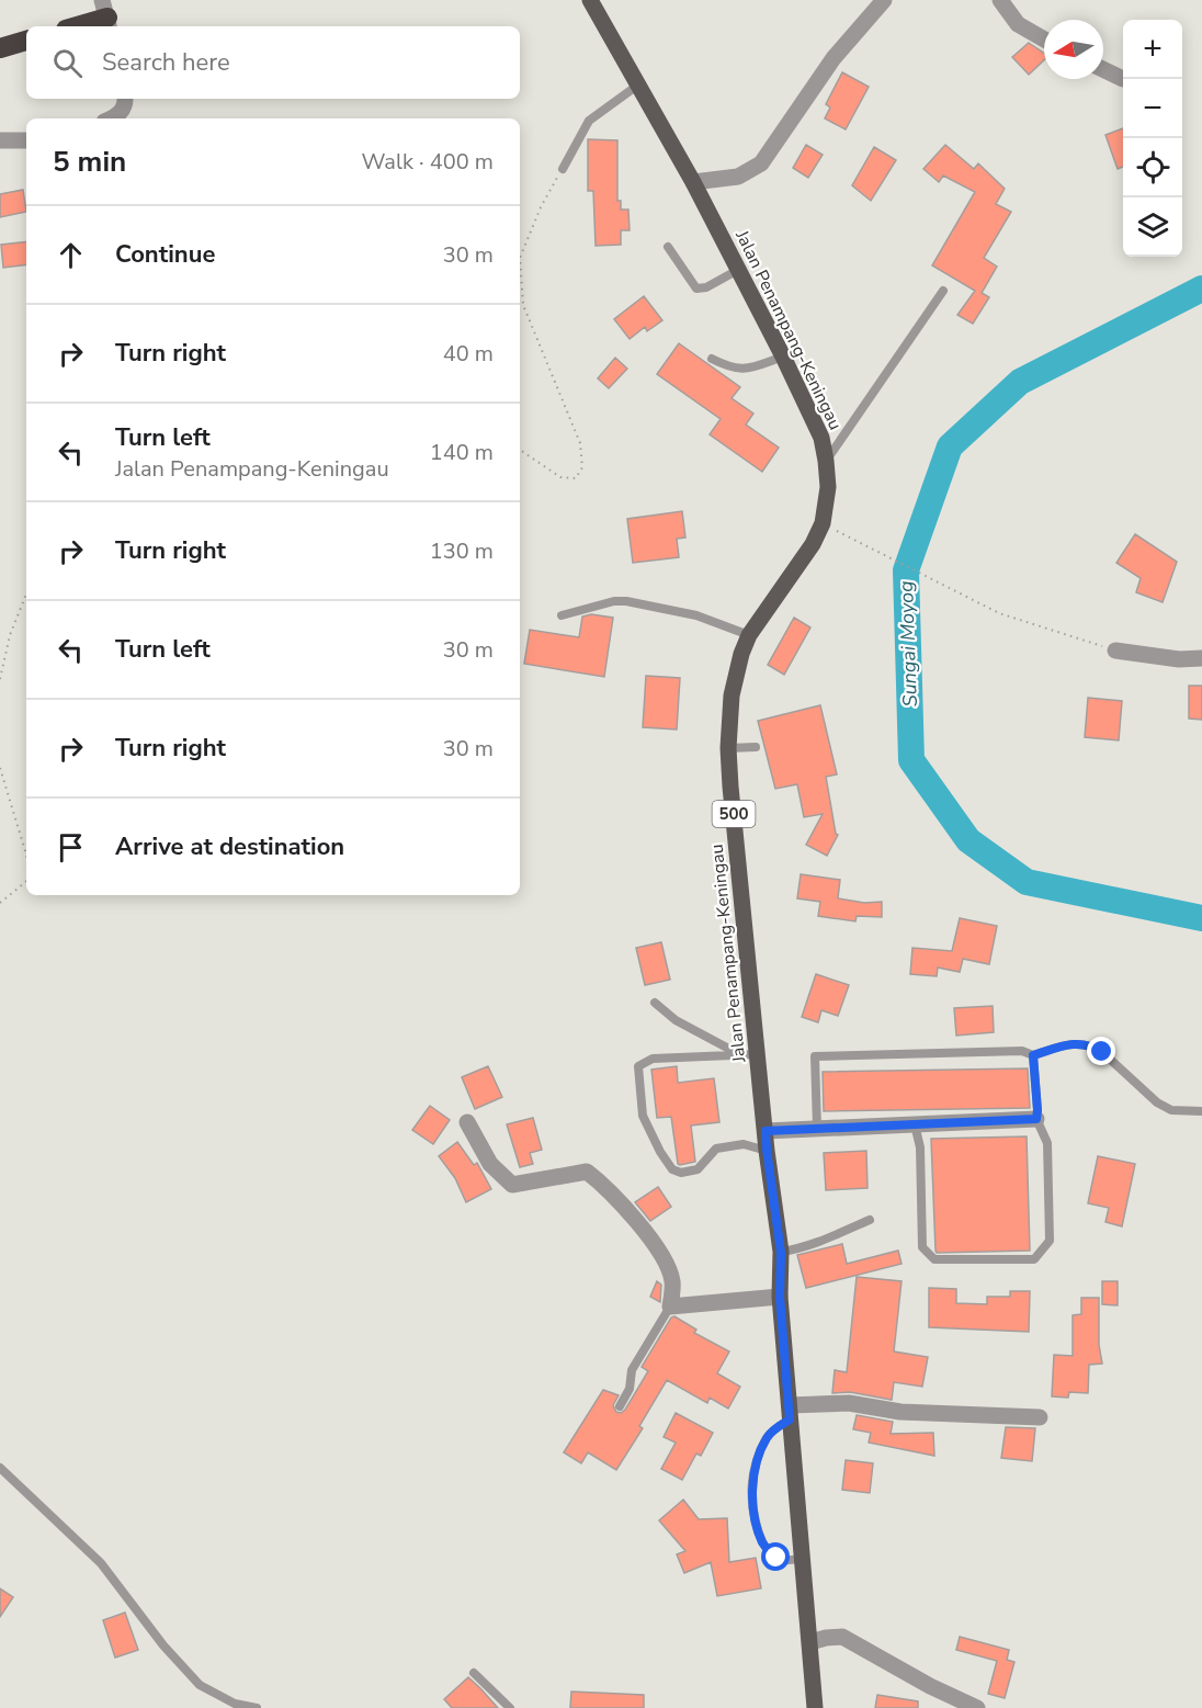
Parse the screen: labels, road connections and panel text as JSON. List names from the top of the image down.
{
  "streets": {
    "main road": ["Jalan Penampang-Keningau", "500"]
  },
  "water": ["Sungai Moyog"],
  "north": "left",
  "page": {
    "map_buttons": ["+", "−"],
    "search": "Search here",
    "heading": ["5 min", "Walk · 400 m"],
    "list": [
      ["Continue", "30 m"],
      ["Turn right", "40 m"],
      ["Turn left", "Jalan Penampang-Keningau", "140 m"],
      ["Turn right", "130 m"],
      ["Turn left", "30 m"],
      ["Turn right", "30 m"],
      "Arrive at destination"
    ]
  }
}
